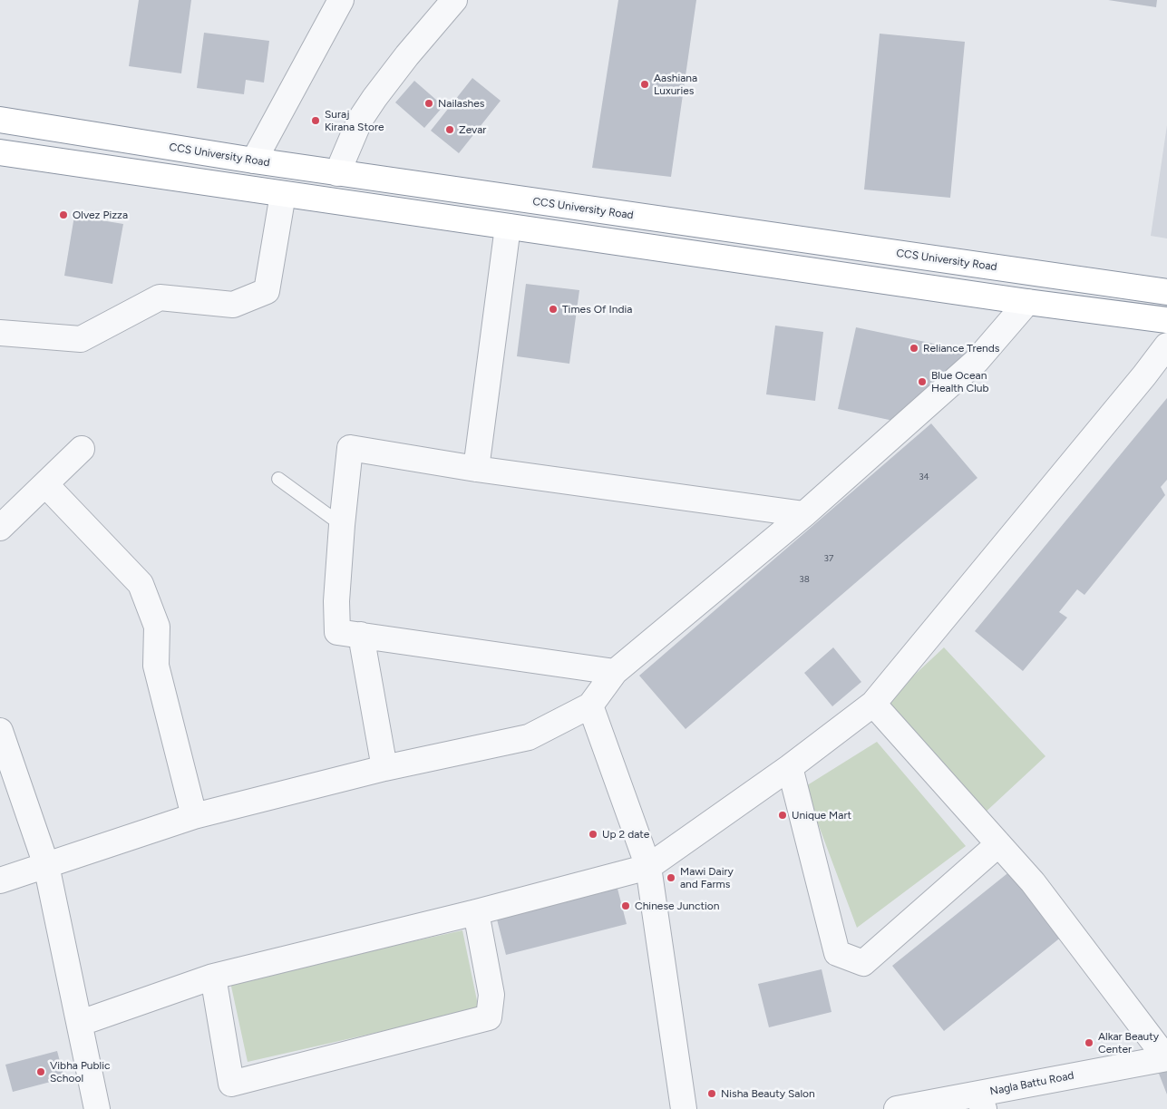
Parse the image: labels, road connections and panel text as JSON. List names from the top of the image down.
{
  "streets": {
    "highway": ["CCS University Road"],
    "street": ["Nagla Battu Road"]
  },
  "places": [
    "Aashiana Luxuries",
    "Nailashes",
    "Suraj Kirana Store",
    "Zevar",
    "Olvez Pizza",
    "Times Of India",
    "Reliance Trends",
    "Blue Ocean Health Club",
    "Unique Mart",
    "Up 2 date",
    "Mawi Dairy and Farms",
    "Chinese Junction",
    "Alkar Beauty Center",
    "Vibha Public School",
    "Nisha Beauty Salon"
  ],
  "house_numbers": ["34", "37", "38"]
}
